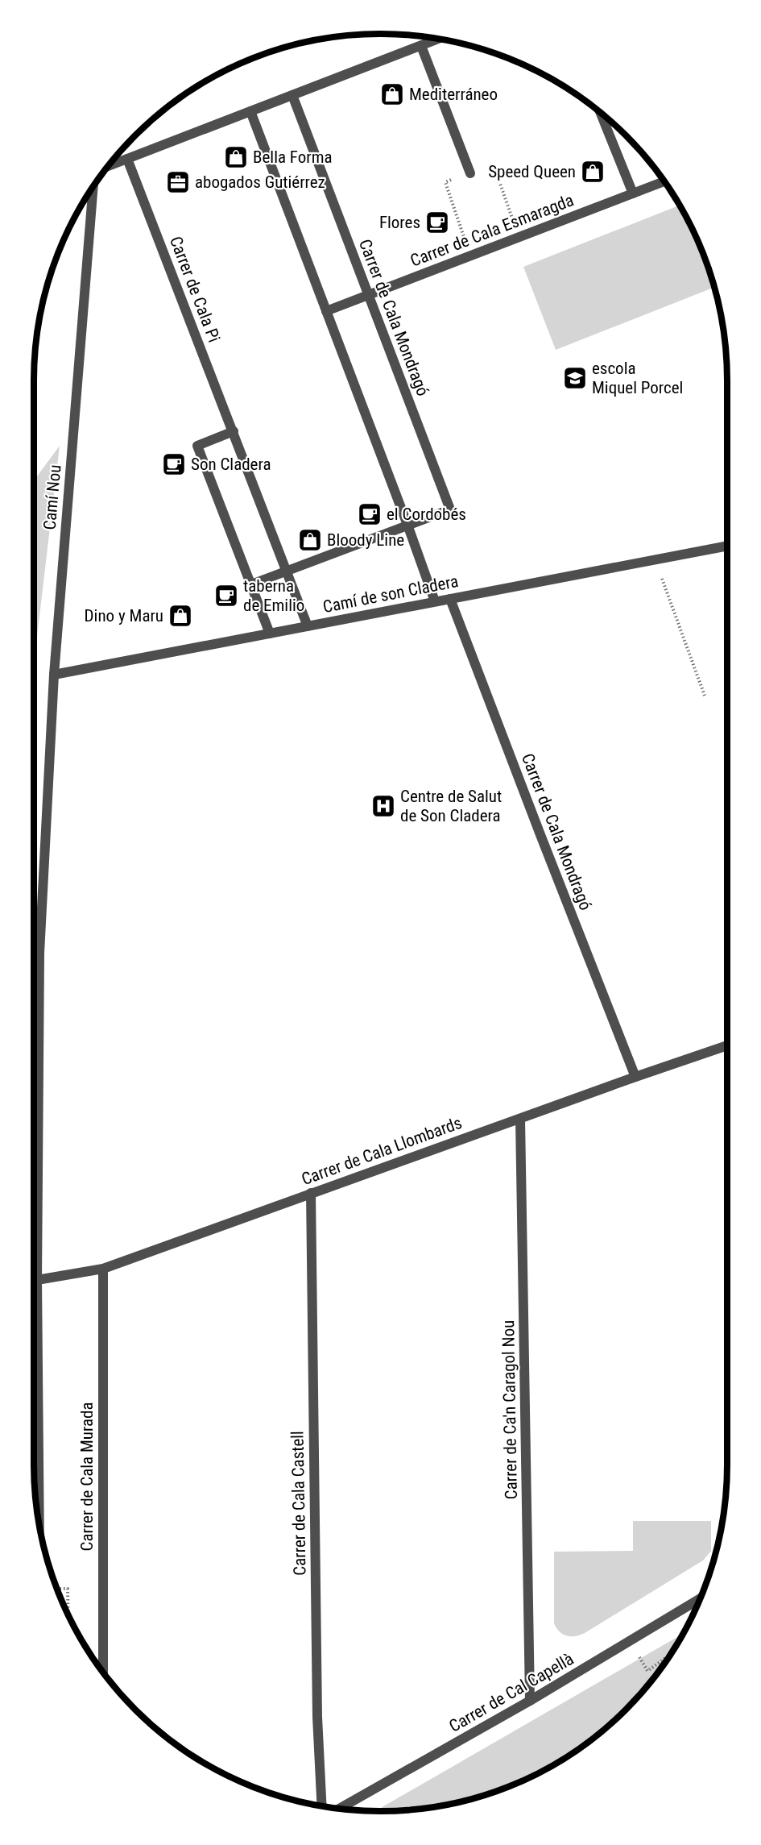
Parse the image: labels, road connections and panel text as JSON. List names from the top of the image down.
{
  "streets": {
    "street": [
      "Carrer de Cala Esmaragda",
      "Carrer de Cala Pi",
      "Carrer de Cala Mondragó",
      "Camí Nou",
      "Camí de son Cladera",
      "Carrer de Cala Llombards",
      "Carrer de Ca'n Caragol Nou",
      "Carrer de Cala Murada",
      "Carrer de Cala Castell",
      "Carrer de Cal Capellà"
    ]
  },
  "crossings": [
    ["Carrer de Cala Esmaragda", "Carrer de Cala Mondragó"],
    ["Carrer de Cala Pi", "Camí de son Cladera"],
    ["Carrer de Cala Mondragó", "Camí de son Cladera"],
    ["Carrer de Cala Mondragó", "Carrer de Cala Llombards"],
    ["Camí Nou", "Camí de son Cladera"],
    ["Camí Nou", "Carrer de Cala Llombards"],
    ["Carrer de Cala Llombards", "Carrer de Ca'n Caragol Nou"],
    ["Carrer de Cala Llombards", "Carrer de Cala Murada"],
    ["Carrer de Cala Llombards", "Carrer de Cala Castell"],
    ["Carrer de Ca'n Caragol Nou", "Carrer de Cal Capellà"]
  ],
  "places": {
    "shop": [
      "Mediterráneo",
      "Bella Forma",
      "Speed Queen",
      "Bloody Line",
      "Dino y Maru"
    ],
    "office": ["abogados Gutiérrez"],
    "cafe": [
      "Flores",
      "Son Cladera",
      "el Cordobés",
      "taberna de Emilio"
    ],
    "school or university": ["escola Miquel Porcel"],
    "hospital": ["Centre de Salut de Son Cladera"]
  }
}
